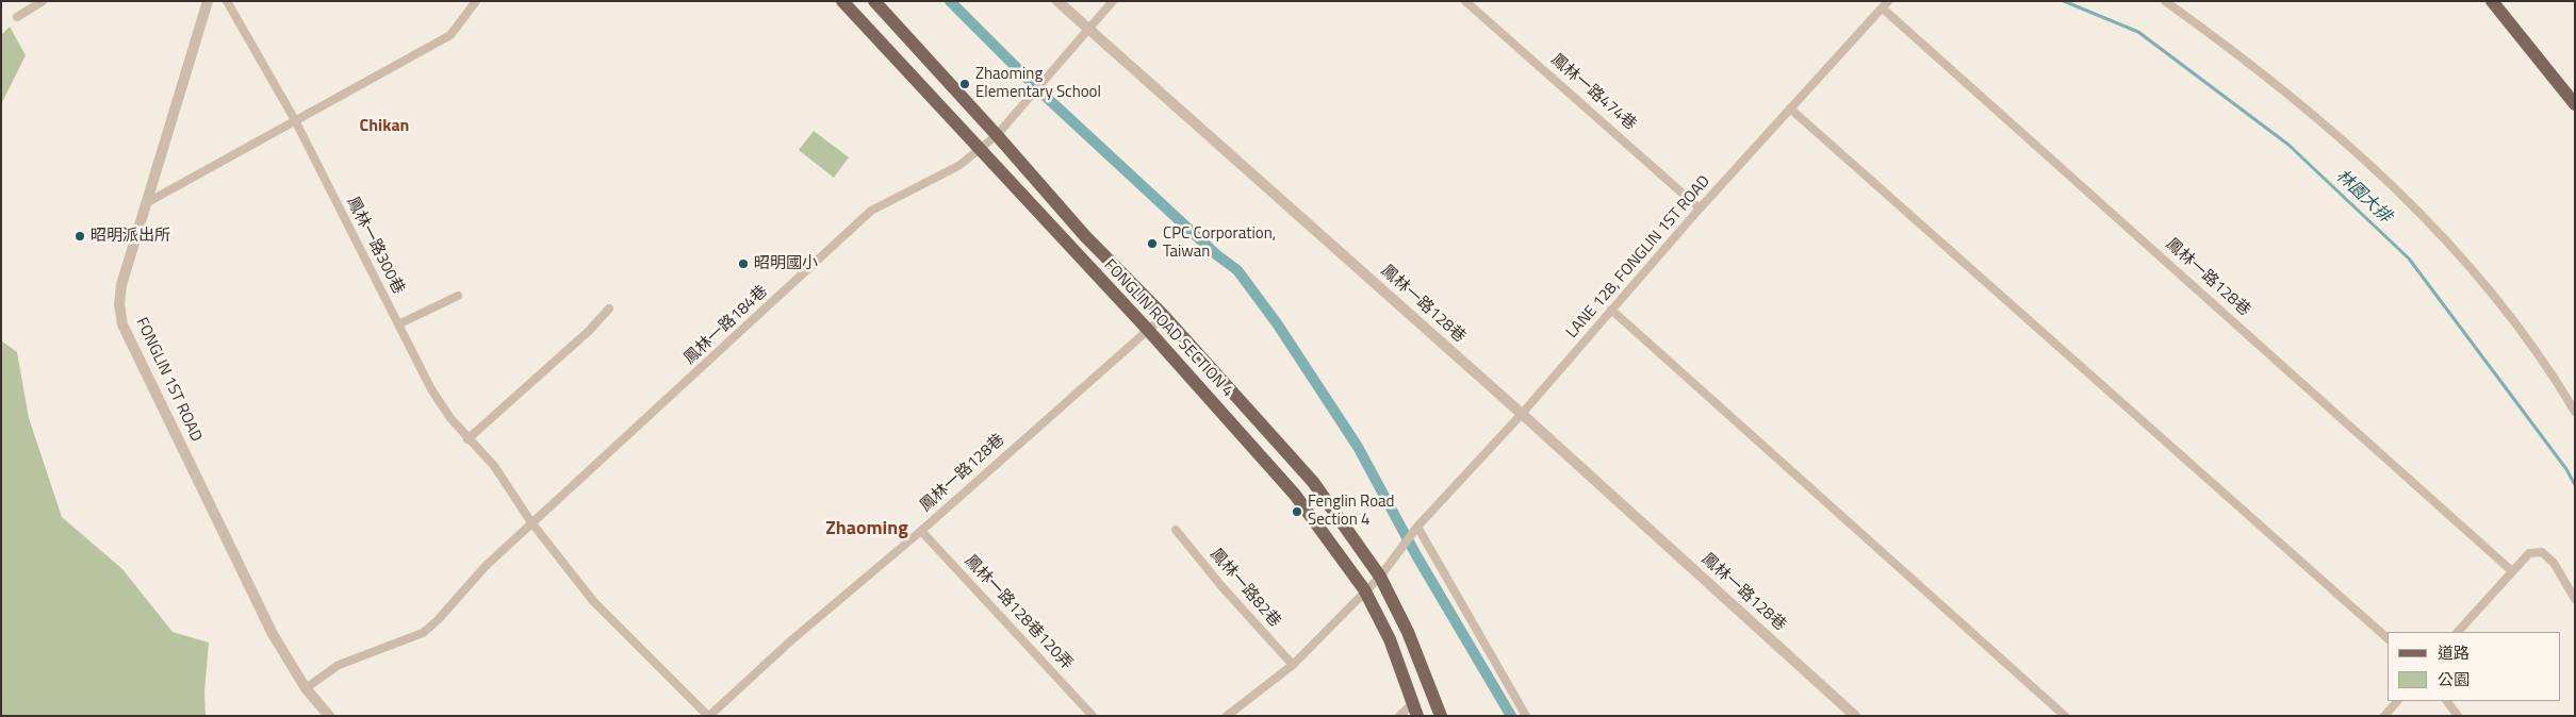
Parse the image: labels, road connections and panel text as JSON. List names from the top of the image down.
{
  "streets": {
    "main road": ["FONGLIN ROAD SECTION 4"],
    "street": [
      "鳳林一路474巷",
      "鳳林一路300巷",
      "LANE 128, FONGLIN 1ST ROAD",
      "鳳林一路128巷",
      "鳳林一路184巷",
      "FONGLIN 1ST ROAD",
      "鳳林一路82巷",
      "鳳林一路128巷120弄"
    ]
  },
  "crossings": [
    ["鳳林一路474巷", "LANE 128, FONGLIN 1ST ROAD"],
    ["LANE 128, FONGLIN 1ST ROAD", "鳳林一路128巷"],
    ["LANE 128, FONGLIN 1ST ROAD", "FONGLIN ROAD SECTION 4"],
    ["鳳林一路128巷", "FONGLIN ROAD SECTION 4"],
    ["鳳林一路128巷", "鳳林一路128巷120弄"],
    ["鳳林一路184巷", "FONGLIN ROAD SECTION 4"],
    ["鳳林一路184巷", "FONGLIN 1ST ROAD"]
  ],
  "districts": ["Chikan", "Zhaoming"],
  "water": ["林園大排"],
  "places": [
    "Zhaoming Elementary School",
    "昭明派出所",
    "CPC Corporation, Taiwan",
    "昭明國小",
    "Fenglin Road Section 4"
  ],
  "legend": ["道路", "公園"]
}
